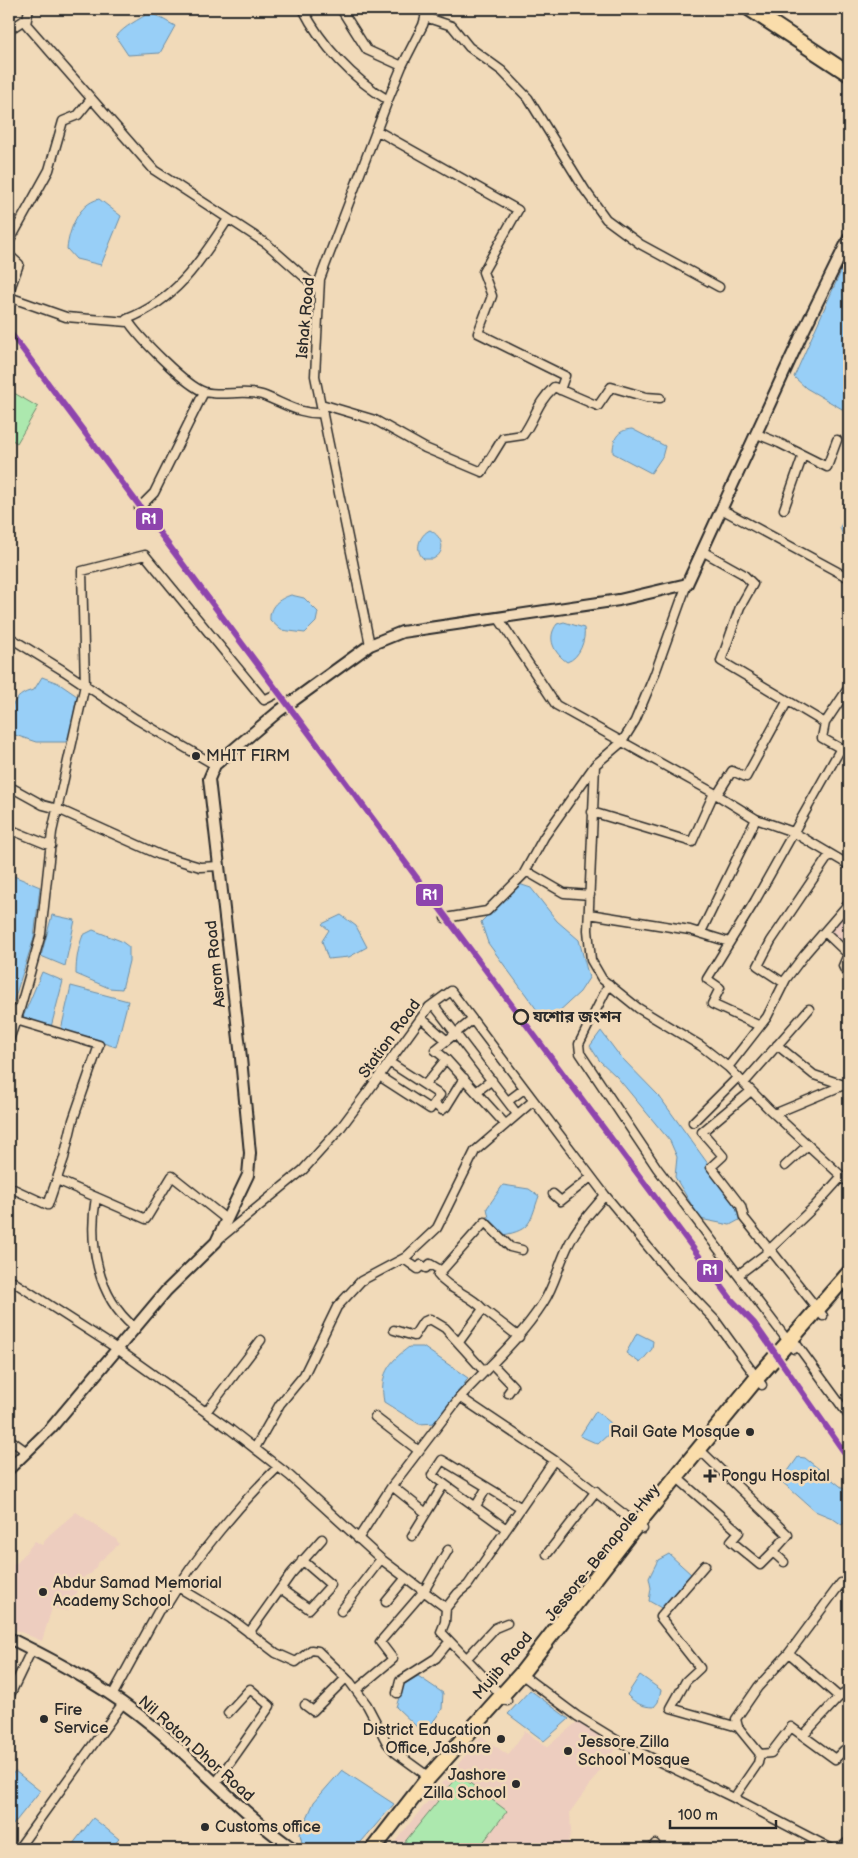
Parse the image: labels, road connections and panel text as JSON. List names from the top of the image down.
{
  "streets": {
    "highway": ["Jessore- Benapole Hwy", "Mujib Raod"],
    "street": [
      "Ishak Road",
      "Asrom Road",
      "Station Road",
      "Nil Roton Dhor Road"
    ]
  },
  "crossings": [
    ["Asrom Road", "Station Road"],
    ["Station Road", "Mujib Raod"],
    ["Jessore- Benapole Hwy", "Mujib Raod"]
  ],
  "places": {
    "other": [
      "MHIT FIRM",
      "যশোর জংশন",
      "Rail Gate Mosque",
      "Abdur Samad Memorial Academy School",
      "Fire Service",
      "District Education Office, Jashore",
      "Jessore Zilla School Mosque",
      "Jashore Zilla School",
      "Customs office"
    ],
    "health": ["Pongu Hospital"]
  },
  "lines": ["transit line R1"],
  "scale_bar": "100 m"
}
